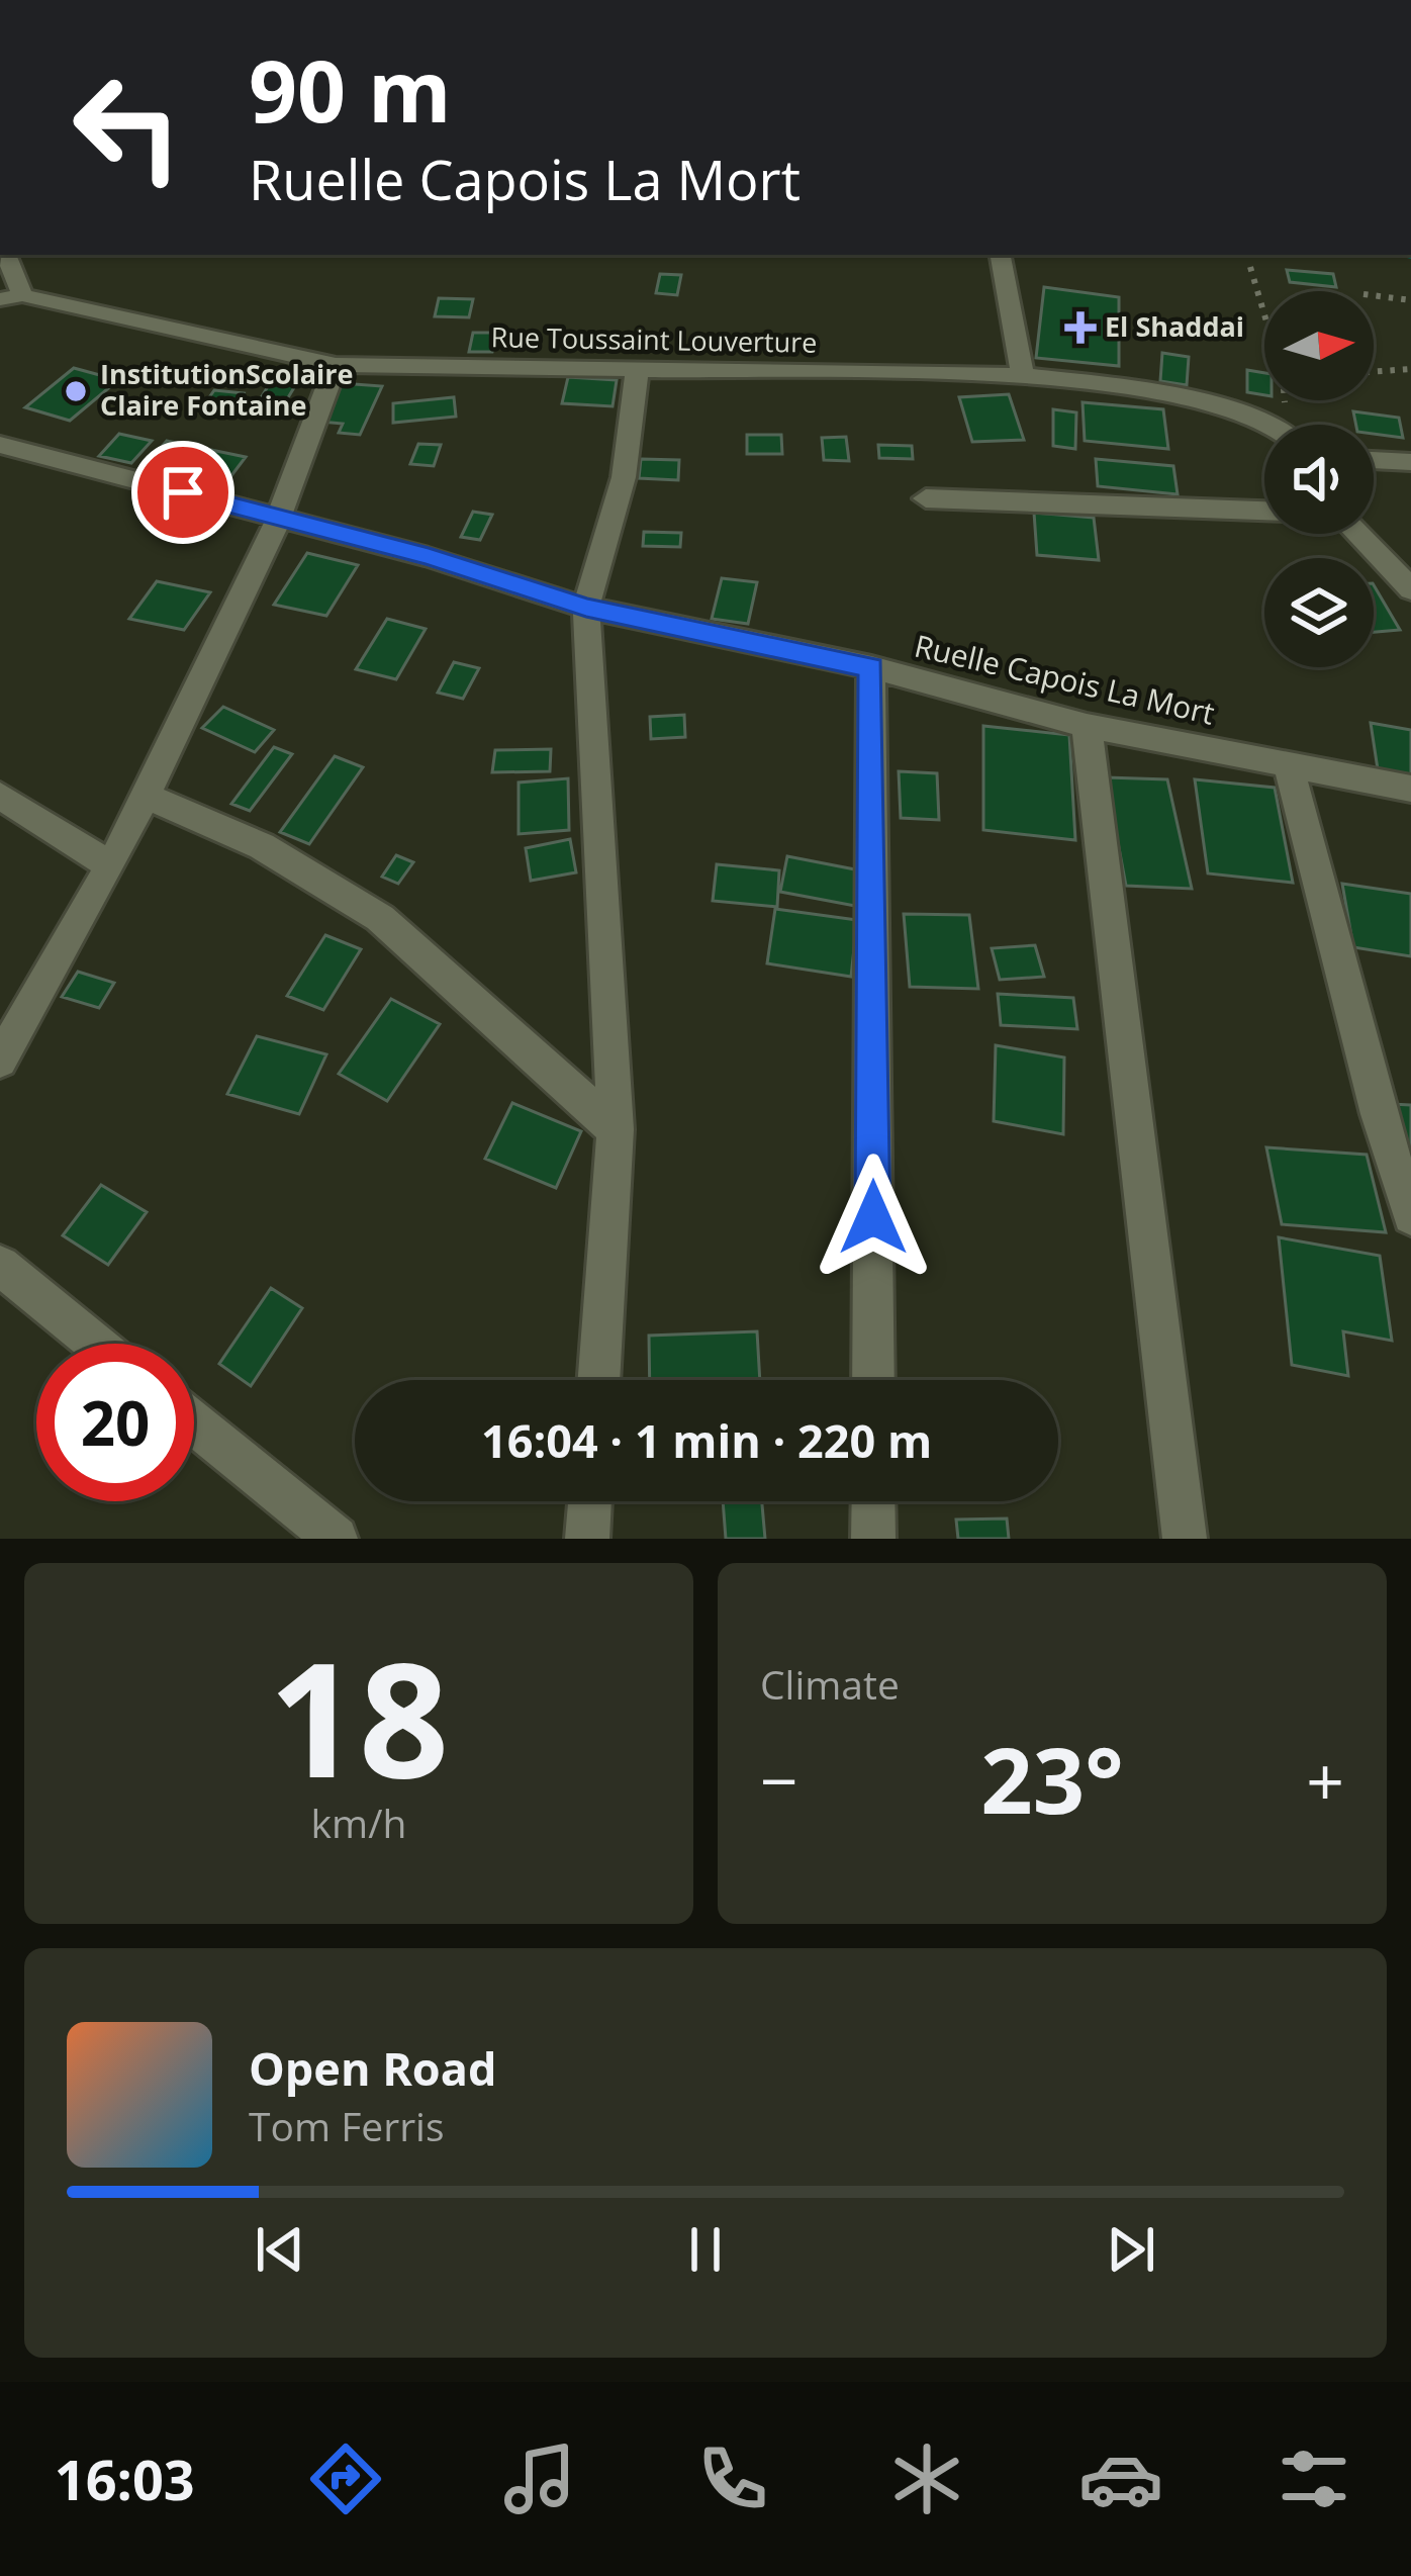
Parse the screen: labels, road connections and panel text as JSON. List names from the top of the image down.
{
  "streets": {
    "street": ["Rue Toussaint Louverture", "Ruelle Capois La Mort"]
  },
  "places": {
    "health": ["El Shaddai"],
    "other": ["InstitutionScolaire Claire Fontaine"]
  },
  "north": "right",
  "page": {
    "turn": ["90 m", "Ruelle Capois La Mort"],
    "limit": "20",
    "trip": "16:04 · 1 min · 220 m",
    "tile": [
      ["18", "km/h"],
      "Climate"
    ],
    "heat": ["−", "23°", "+"],
    "song": ["Open Road", "Tom Ferris"],
    "tabs": "16:03"
  }
}
